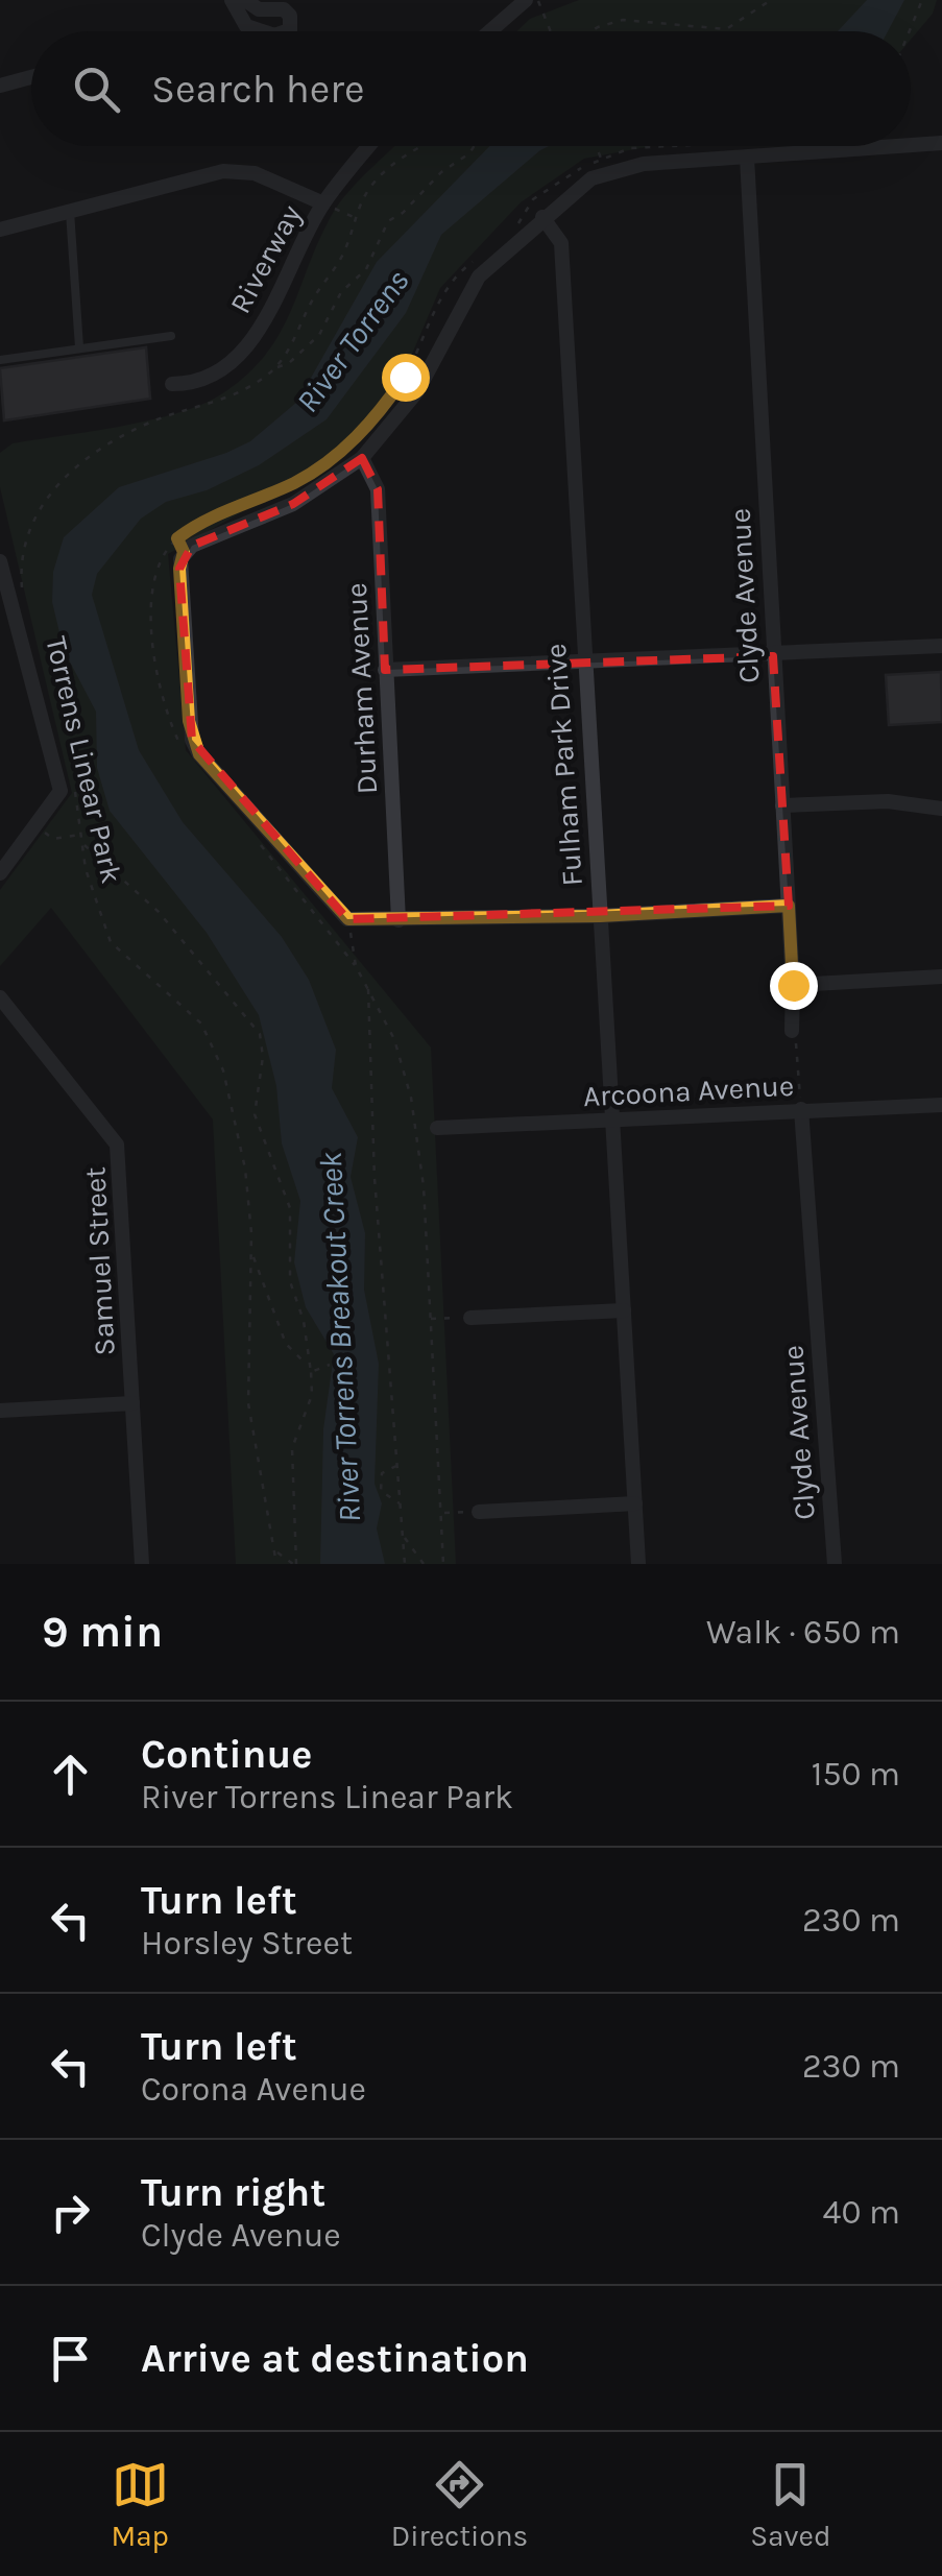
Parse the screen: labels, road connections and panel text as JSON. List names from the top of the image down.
{
  "streets": {
    "street": [
      "Riverway",
      "Clyde Avenue",
      "Durham Avenue",
      "Fulham Park Drive",
      "Arcoona Avenue",
      "Samuel Street"
    ],
    "path": ["Torrens Linear Park"]
  },
  "crossings": [
    ["Clyde Avenue", "Arcoona Avenue"],
    ["Fulham Park Drive", "Arcoona Avenue"]
  ],
  "water": ["River Torrens", "River Torrens Breakout Creek"],
  "page": {
    "search": "Search here",
    "heading": ["9 min", "Walk · 650 m"],
    "list": [
      ["Continue", "River Torrens Linear Park", "150 m"],
      ["Turn left", "Horsley Street", "230 m"],
      ["Turn left", "Corona Avenue", "230 m"],
      ["Turn right", "Clyde Avenue", "40 m"],
      "Arrive at destination"
    ],
    "nav": ["Map", "Directions", "Saved"]
  }
}
